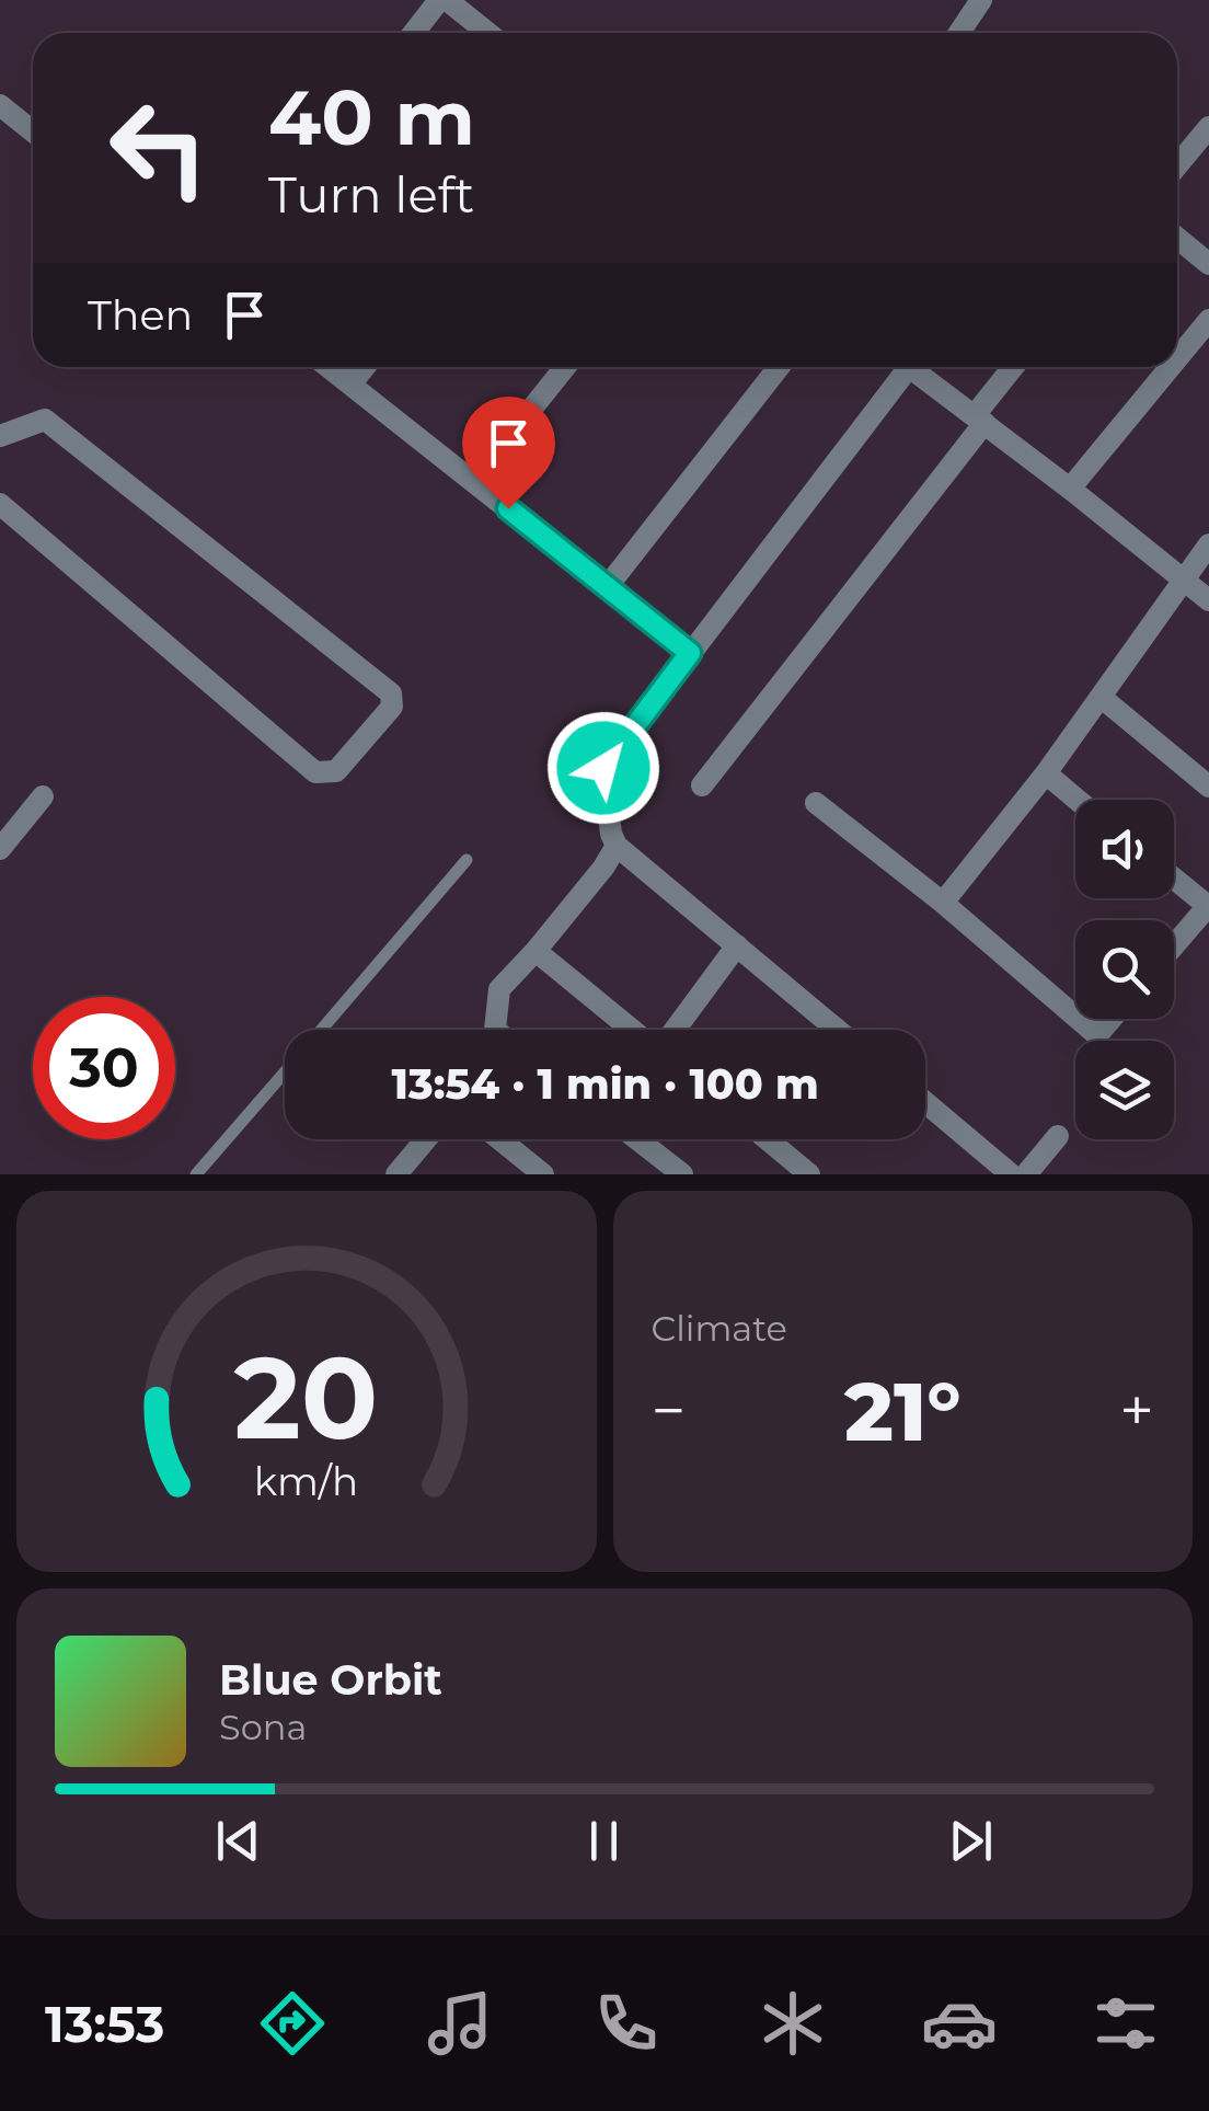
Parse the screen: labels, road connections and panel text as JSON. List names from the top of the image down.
{
  "page": {
    "turn": ["40 m", "Turn left"],
    "then": "Then",
    "limit": "30",
    "trip": "13:54 · 1 min · 100 m",
    "tile": "Climate",
    "heat": ["−", "21°", "+"],
    "song": ["Blue Orbit", "Sona"],
    "tabs": "13:53",
    "gauge": ["20", "km/h"]
  }
}
